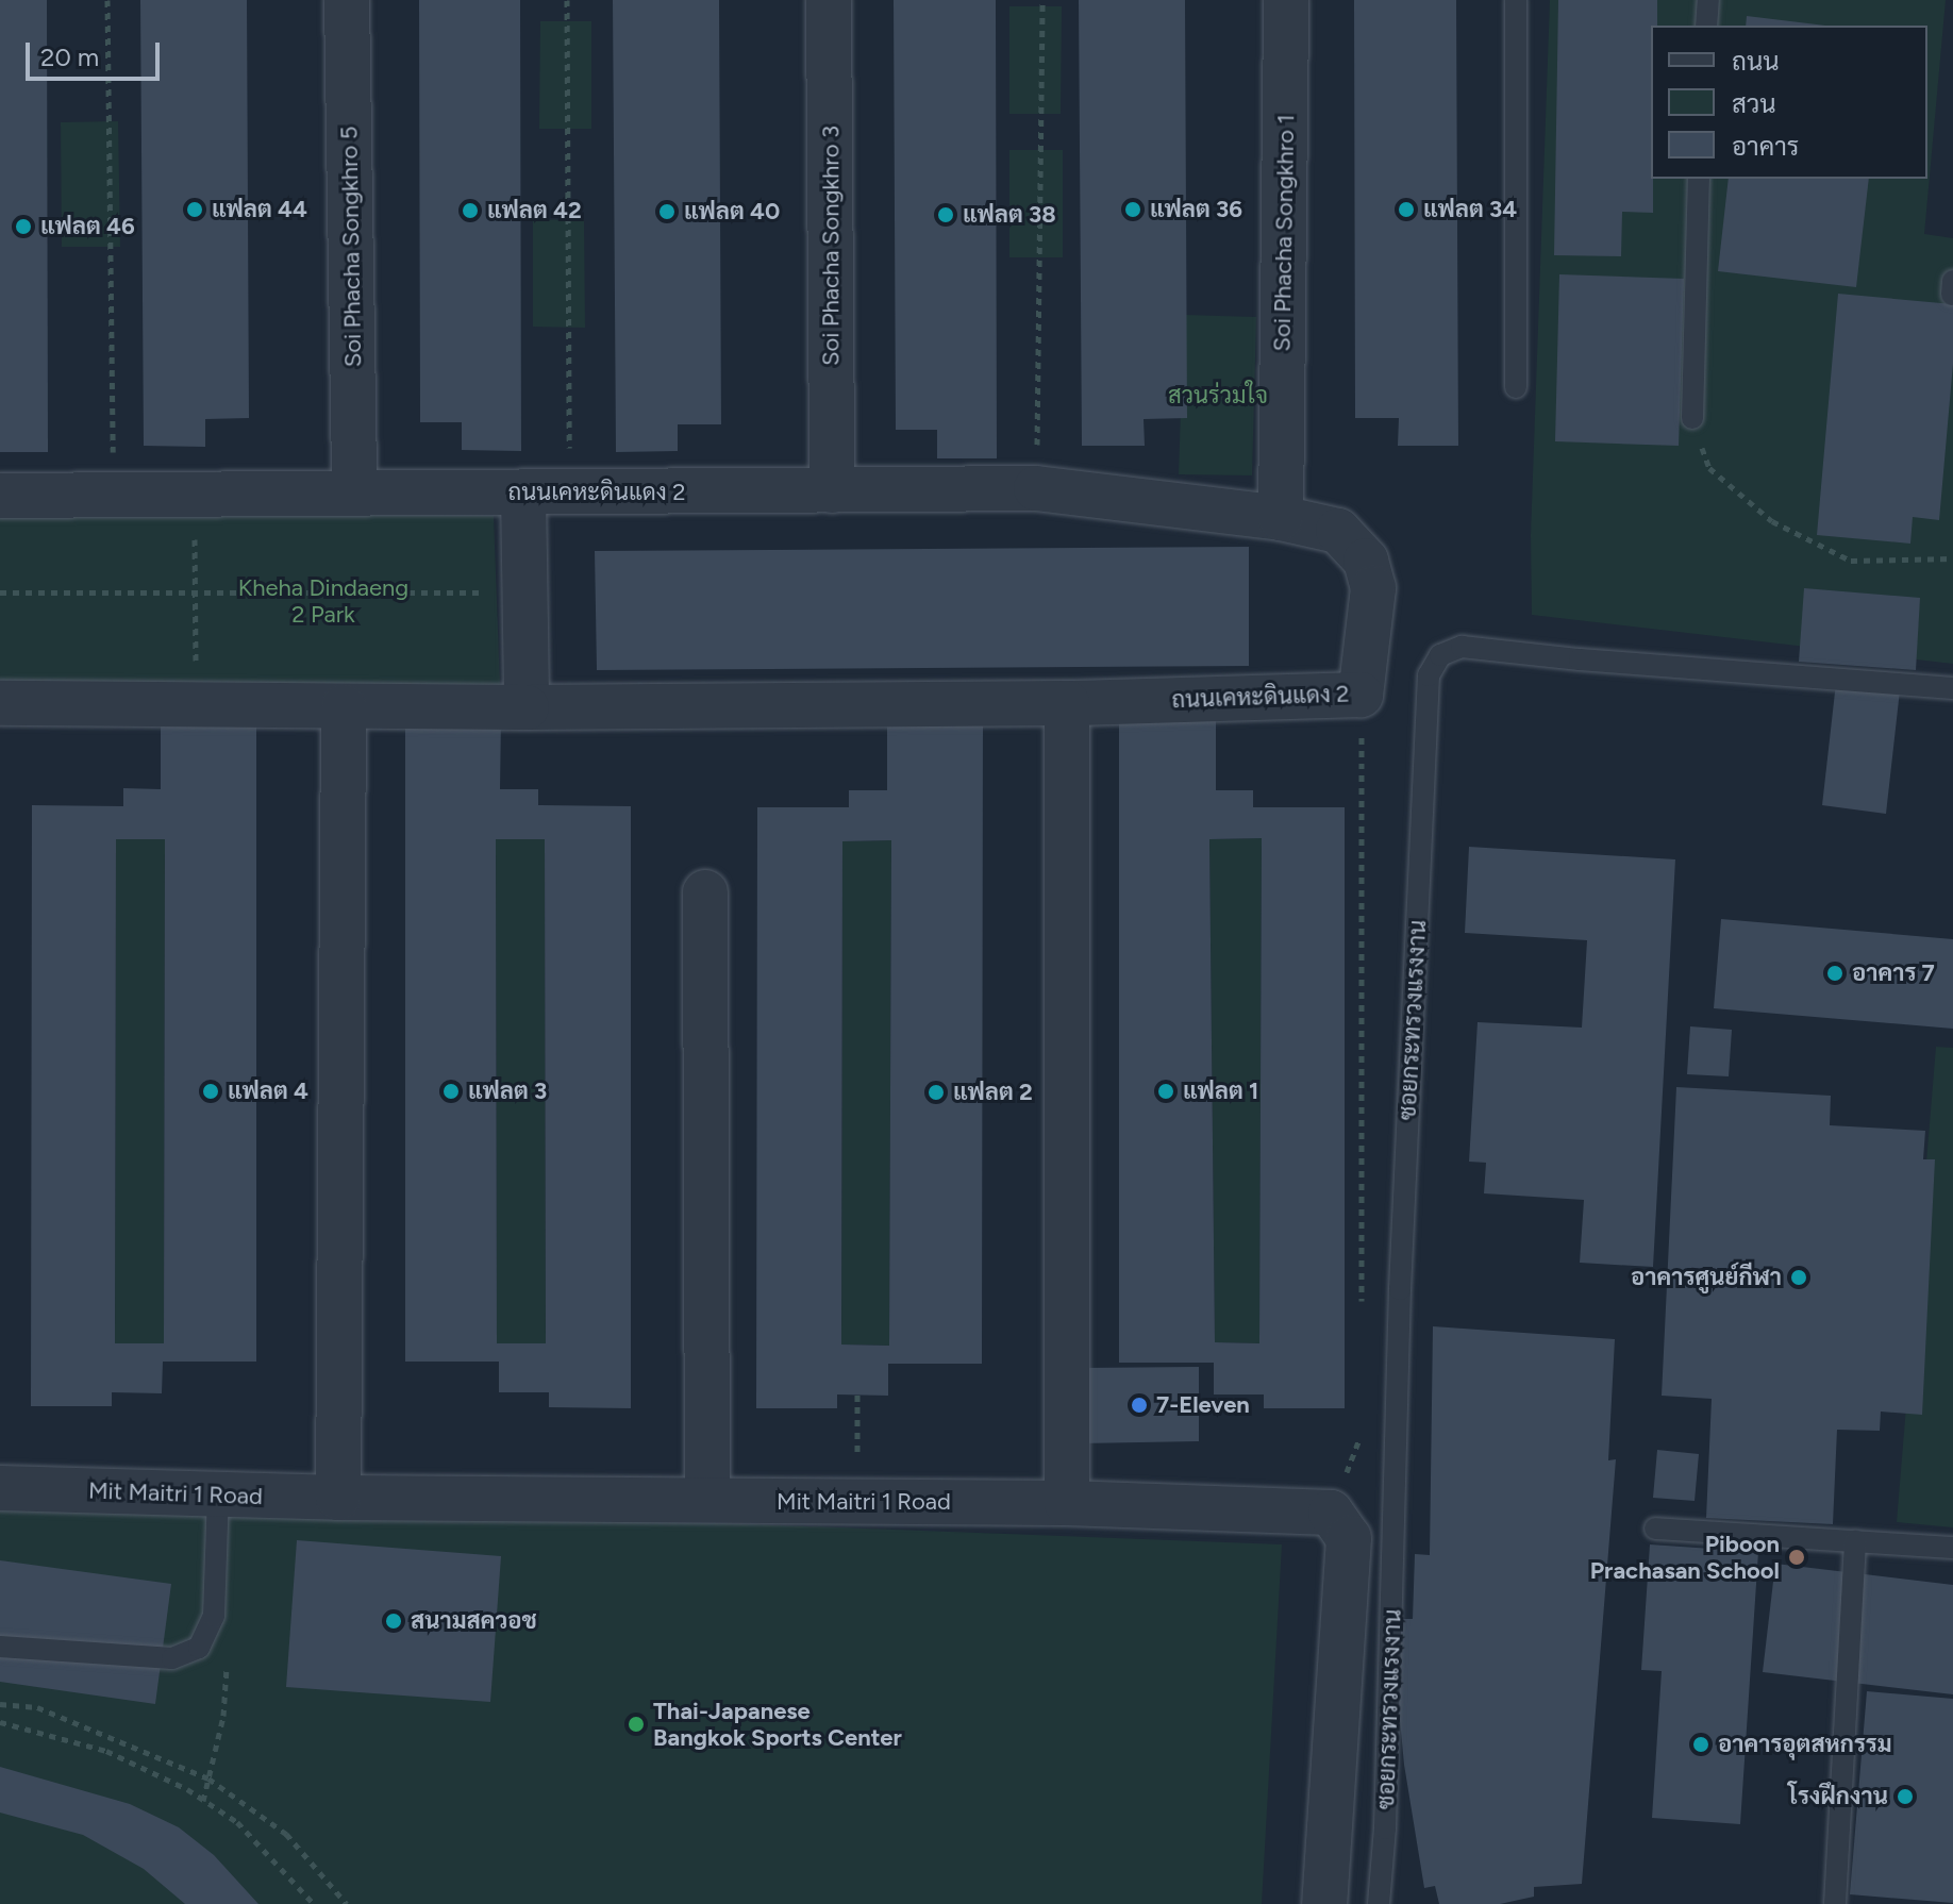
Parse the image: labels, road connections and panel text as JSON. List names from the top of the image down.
{
  "streets": {
    "street": [
      "Soi Phacha Songkhro 1",
      "Soi Phacha Songkhro 3",
      "Soi Phacha Songkhro 5",
      "ถนนเคหะดินแดง 2",
      "Mit Maitri 1 Road"
    ],
    "lane": ["ซอยกระทรวงแรงงาน"]
  },
  "crossings": [
    ["Soi Phacha Songkhro 1", "ถนนเคหะดินแดง 2"],
    ["Soi Phacha Songkhro 3", "ถนนเคหะดินแดง 2"],
    ["Soi Phacha Songkhro 5", "ถนนเคหะดินแดง 2"]
  ],
  "parks": ["สวนร่วมใจ", "Kheha Dindaeng 2 Park"],
  "places": [
    "แฟลต 44",
    "แฟลต 36",
    "แฟลต 34",
    "แฟลต 42",
    "แฟลต 40",
    "แฟลต 38",
    "แฟลต 46",
    "อาคาร 7",
    "แฟลต 4",
    "แฟลต 3",
    "แฟลต 1",
    "แฟลต 2",
    "อาคารศูนย์กีฬา",
    "7-Eleven",
    "Piboon Prachasan School",
    "สนามสควอช",
    "Thai-Japanese Bangkok Sports Center",
    "อาคารอุตสหกรรม",
    "โรงฝึกงาน"
  ],
  "legend": ["ถนน", "สวน", "อาคาร"],
  "scale_bar": "20 m"
}
